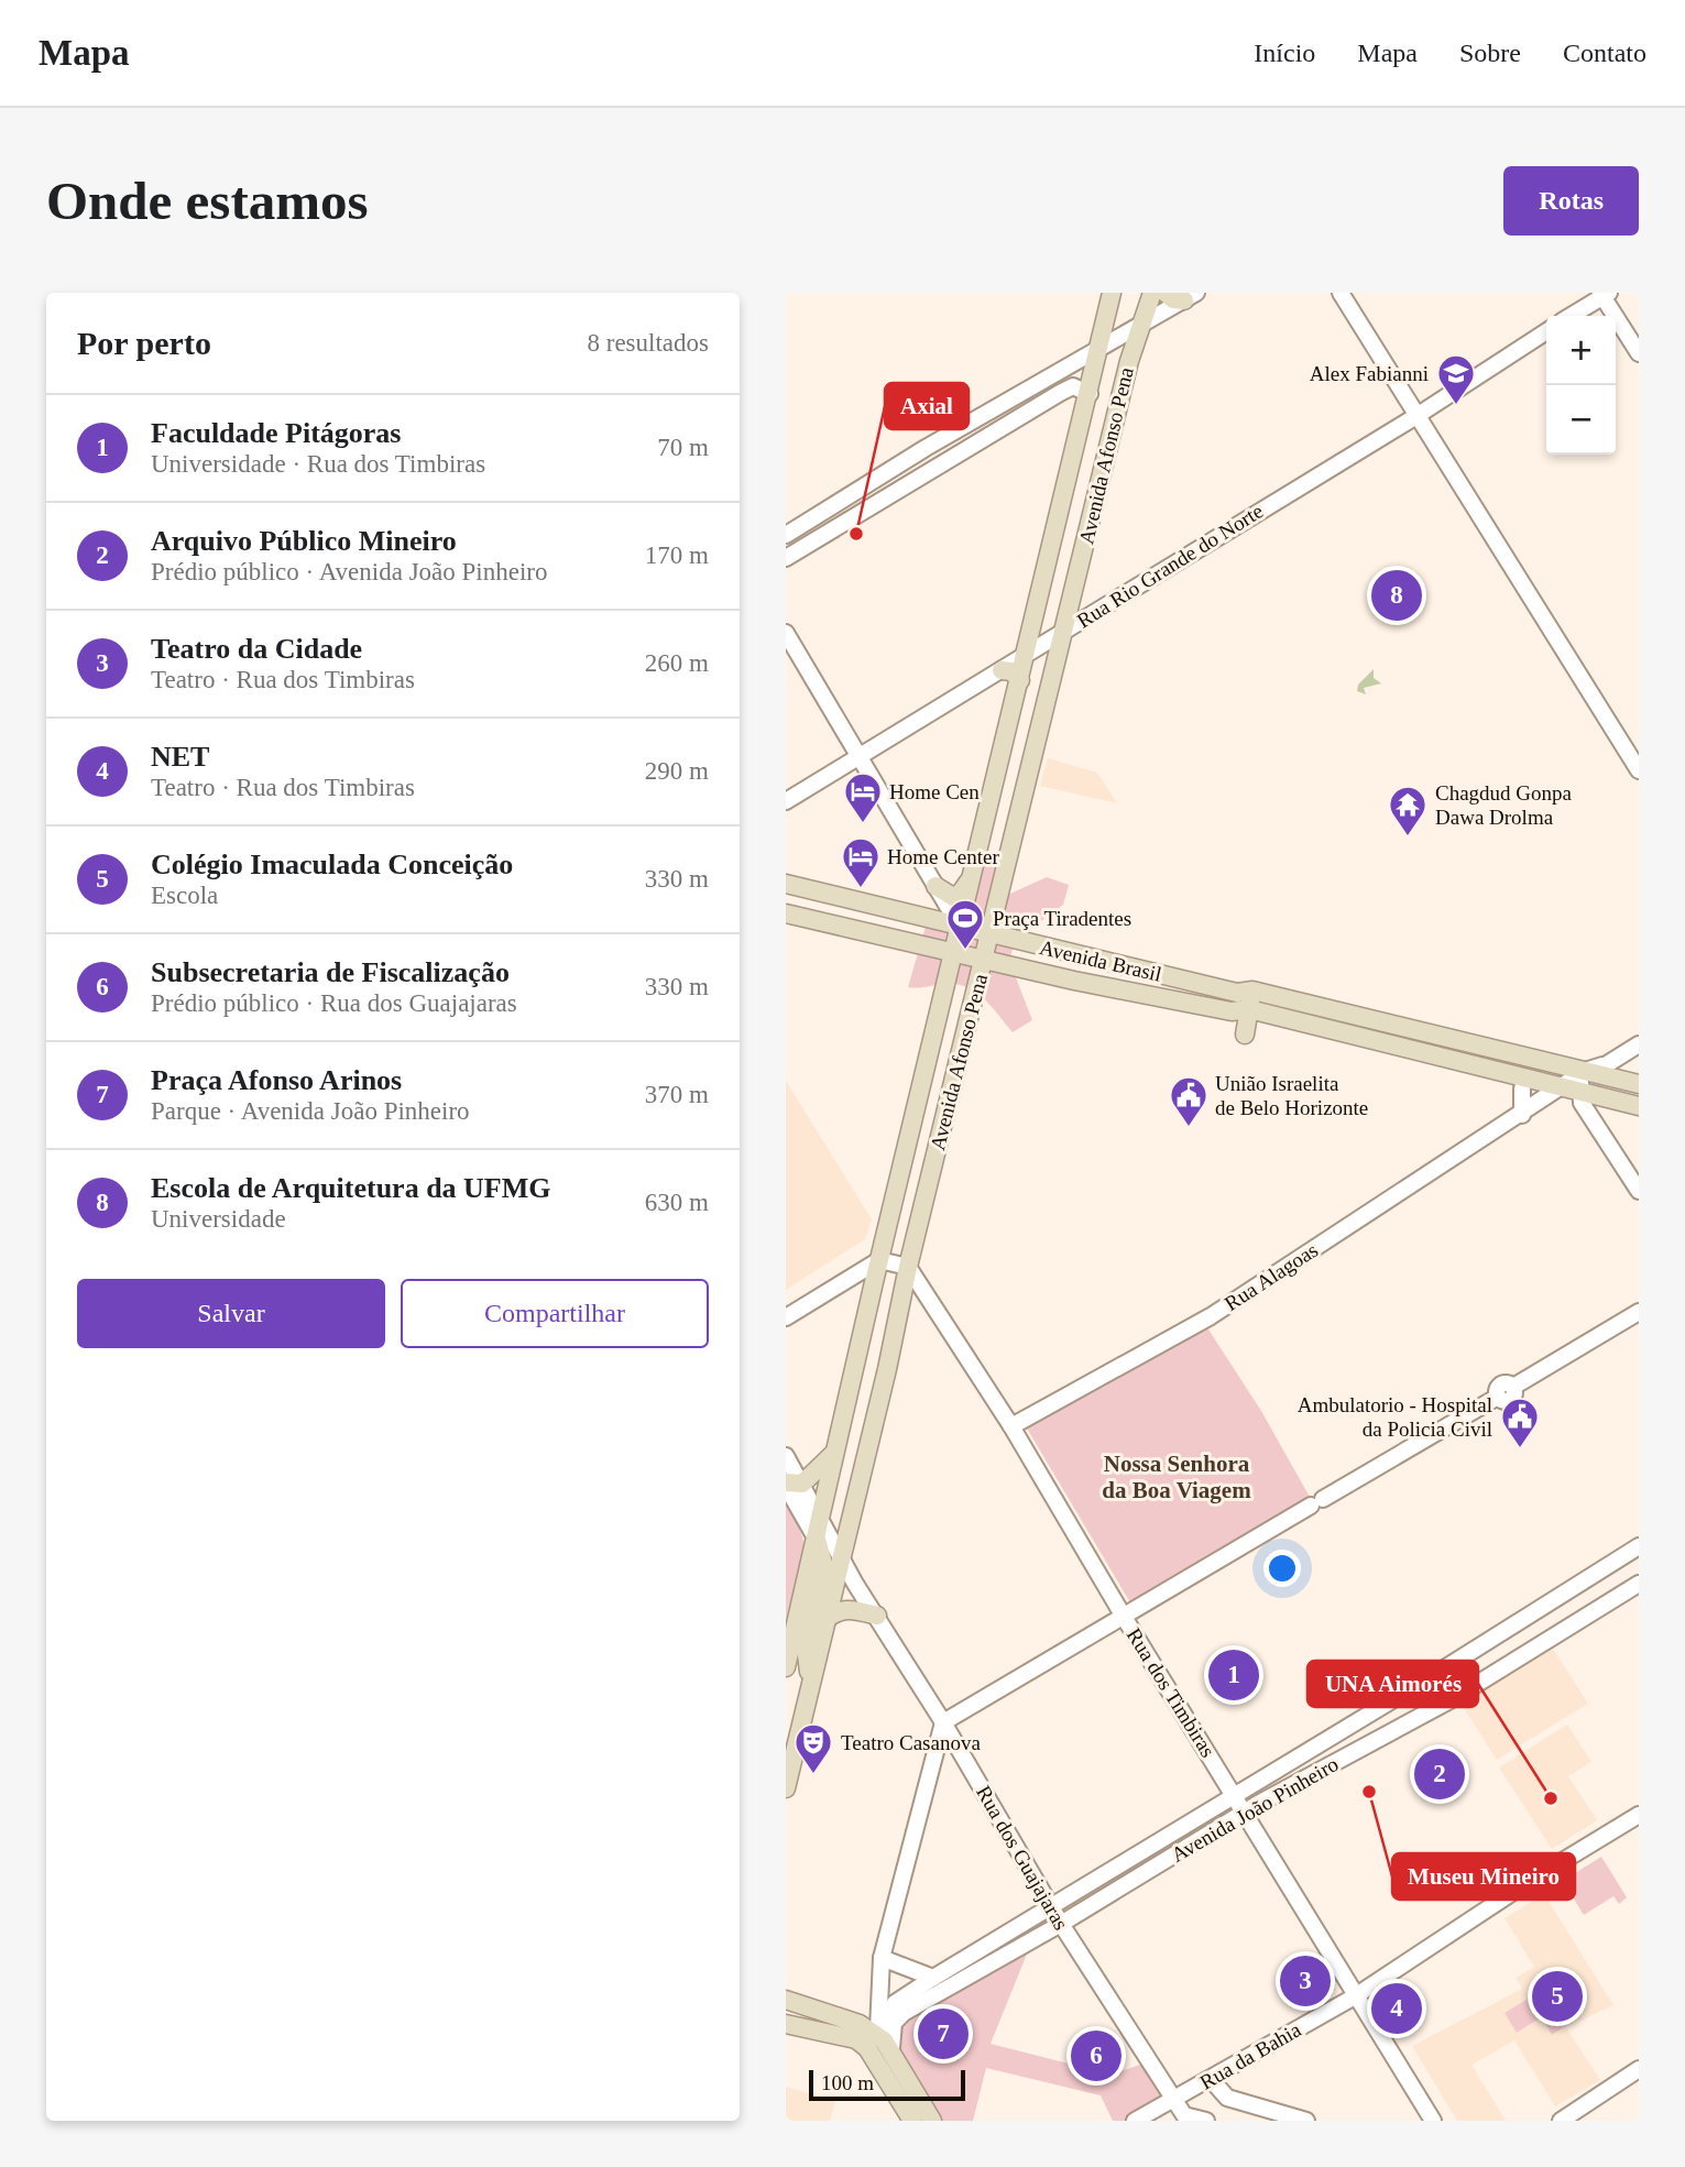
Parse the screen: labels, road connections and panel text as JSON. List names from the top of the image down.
{
  "streets": {
    "main road": ["Avenida Afonso Pena", "Avenida Brasil"],
    "street": [
      "Rua Rio Grande do Norte",
      "Rua Alagoas",
      "Rua dos Timbiras",
      "Avenida João Pinheiro",
      "Rua dos Guajajaras",
      "Rua da Bahia"
    ]
  },
  "crossings": [
    ["Avenida Afonso Pena", "Rua Rio Grande do Norte"],
    ["Avenida Afonso Pena", "Avenida Brasil"],
    ["Avenida Afonso Pena", "Rua dos Timbiras"],
    ["Avenida Afonso Pena", "Rua dos Guajajaras"],
    ["Avenida Brasil", "Rua Alagoas"],
    ["Rua Alagoas", "Rua dos Timbiras"],
    ["Rua dos Timbiras", "Avenida João Pinheiro"],
    ["Rua dos Timbiras", "Rua da Bahia"],
    ["Avenida João Pinheiro", "Rua dos Guajajaras"],
    ["Rua dos Guajajaras", "Rua da Bahia"]
  ],
  "districts": ["Nossa Senhora da Boa Viagem"],
  "places": {
    "school or university": ["Alex Fabianni"],
    "other": ["Axial", "Museu Mineiro", "UNA Aimorés"],
    "hotel": ["Home Cen", "Home Center"],
    "temple": ["Chagdud Gonpa Dawa Drolma"],
    "sports": ["Praça Tiradentes"],
    "public building": ["União Israelita de Belo Horizonte", "Ambulatorio - Hospital da Policia Civil"],
    "theatre": ["Teatro Casanova"]
  },
  "scale_bar": "100 m",
  "page": {
    "header": "Mapa",
    "nav": [
      "Início",
      "Mapa",
      "Sobre",
      "Contato"
    ],
    "buttons": [
      "Rotas",
      ["Salvar", "Compartilhar"]
    ],
    "title": "Onde estamos",
    "heading": ["Por perto", "8 resultados"],
    "map_buttons": ["+", "−"],
    "list": [
      {
        "mark": "1",
        "name": "Faculdade Pitágoras",
        "note": "Universidade · Rua dos Timbiras",
        "value": "70 m"
      },
      {
        "mark": "2",
        "name": "Arquivo Público Mineiro",
        "note": "Prédio público · Avenida João Pinheiro",
        "value": "170 m"
      },
      {
        "mark": "3",
        "name": "Teatro da Cidade",
        "note": "Teatro · Rua dos Timbiras",
        "value": "260 m"
      },
      {
        "mark": "4",
        "name": "NET",
        "note": "Teatro · Rua dos Timbiras",
        "value": "290 m"
      },
      {
        "mark": "5",
        "name": "Colégio Imaculada Conceição",
        "note": "Escola",
        "value": "330 m"
      },
      {
        "mark": "6",
        "name": "Subsecretaria de Fiscalização",
        "note": "Prédio público · Rua dos Guajajaras",
        "value": "330 m"
      },
      {
        "mark": "7",
        "name": "Praça Afonso Arinos",
        "note": "Parque · Avenida João Pinheiro",
        "value": "370 m"
      },
      {
        "mark": "8",
        "name": "Escola de Arquitetura da UFMG",
        "note": "Universidade",
        "value": "630 m"
      }
    ],
    "pins": [
      "8",
      "1",
      "2",
      "3",
      "5",
      "4",
      "7",
      "6"
    ],
    "scale": "100 m"
  }
}
